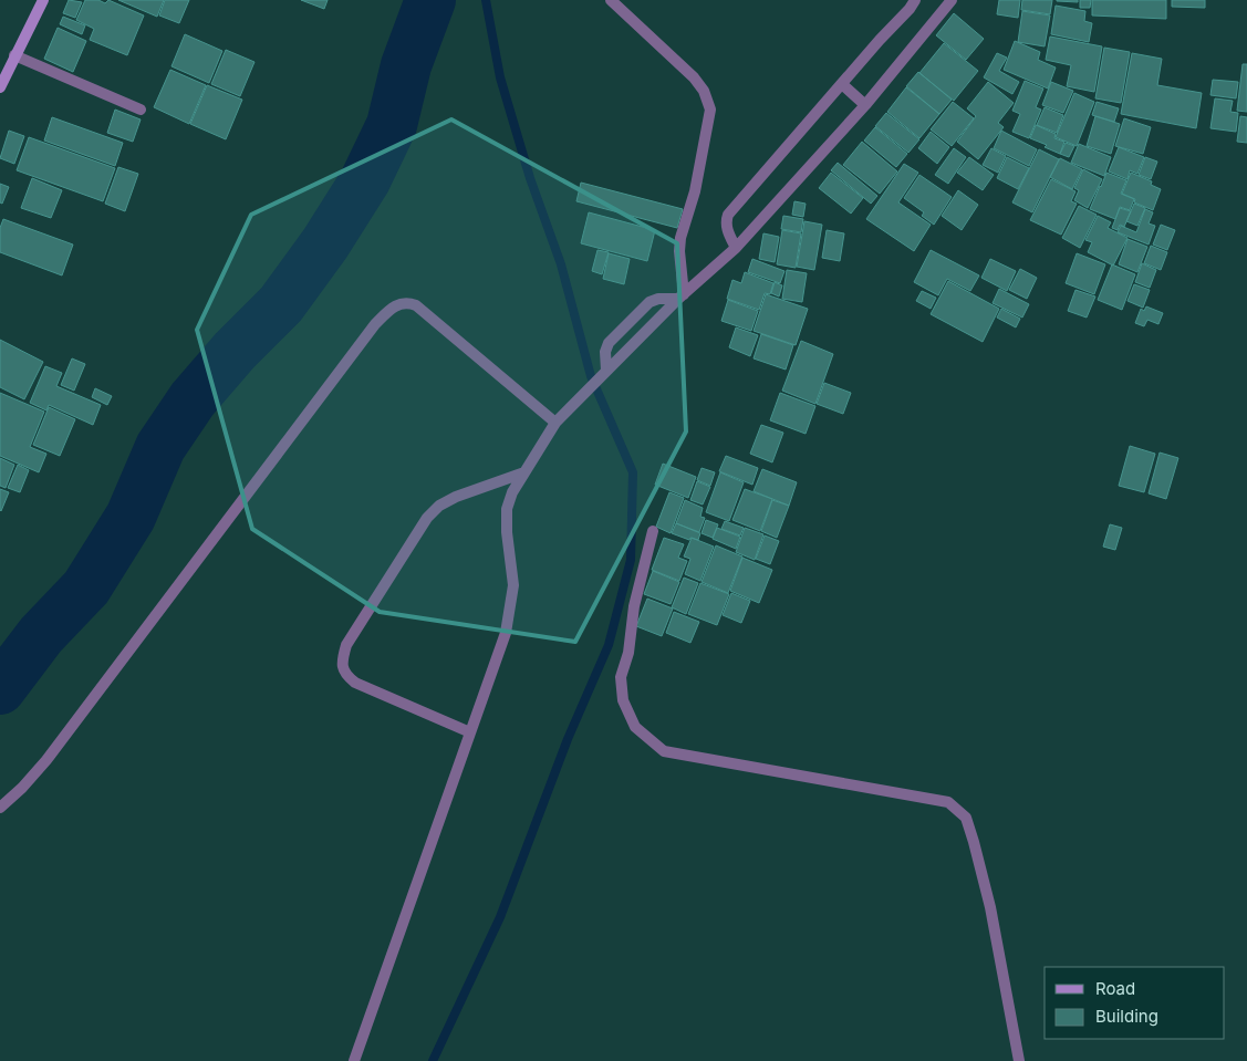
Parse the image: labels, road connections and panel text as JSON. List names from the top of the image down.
{
  "legend": ["Road", "Building"]
}
